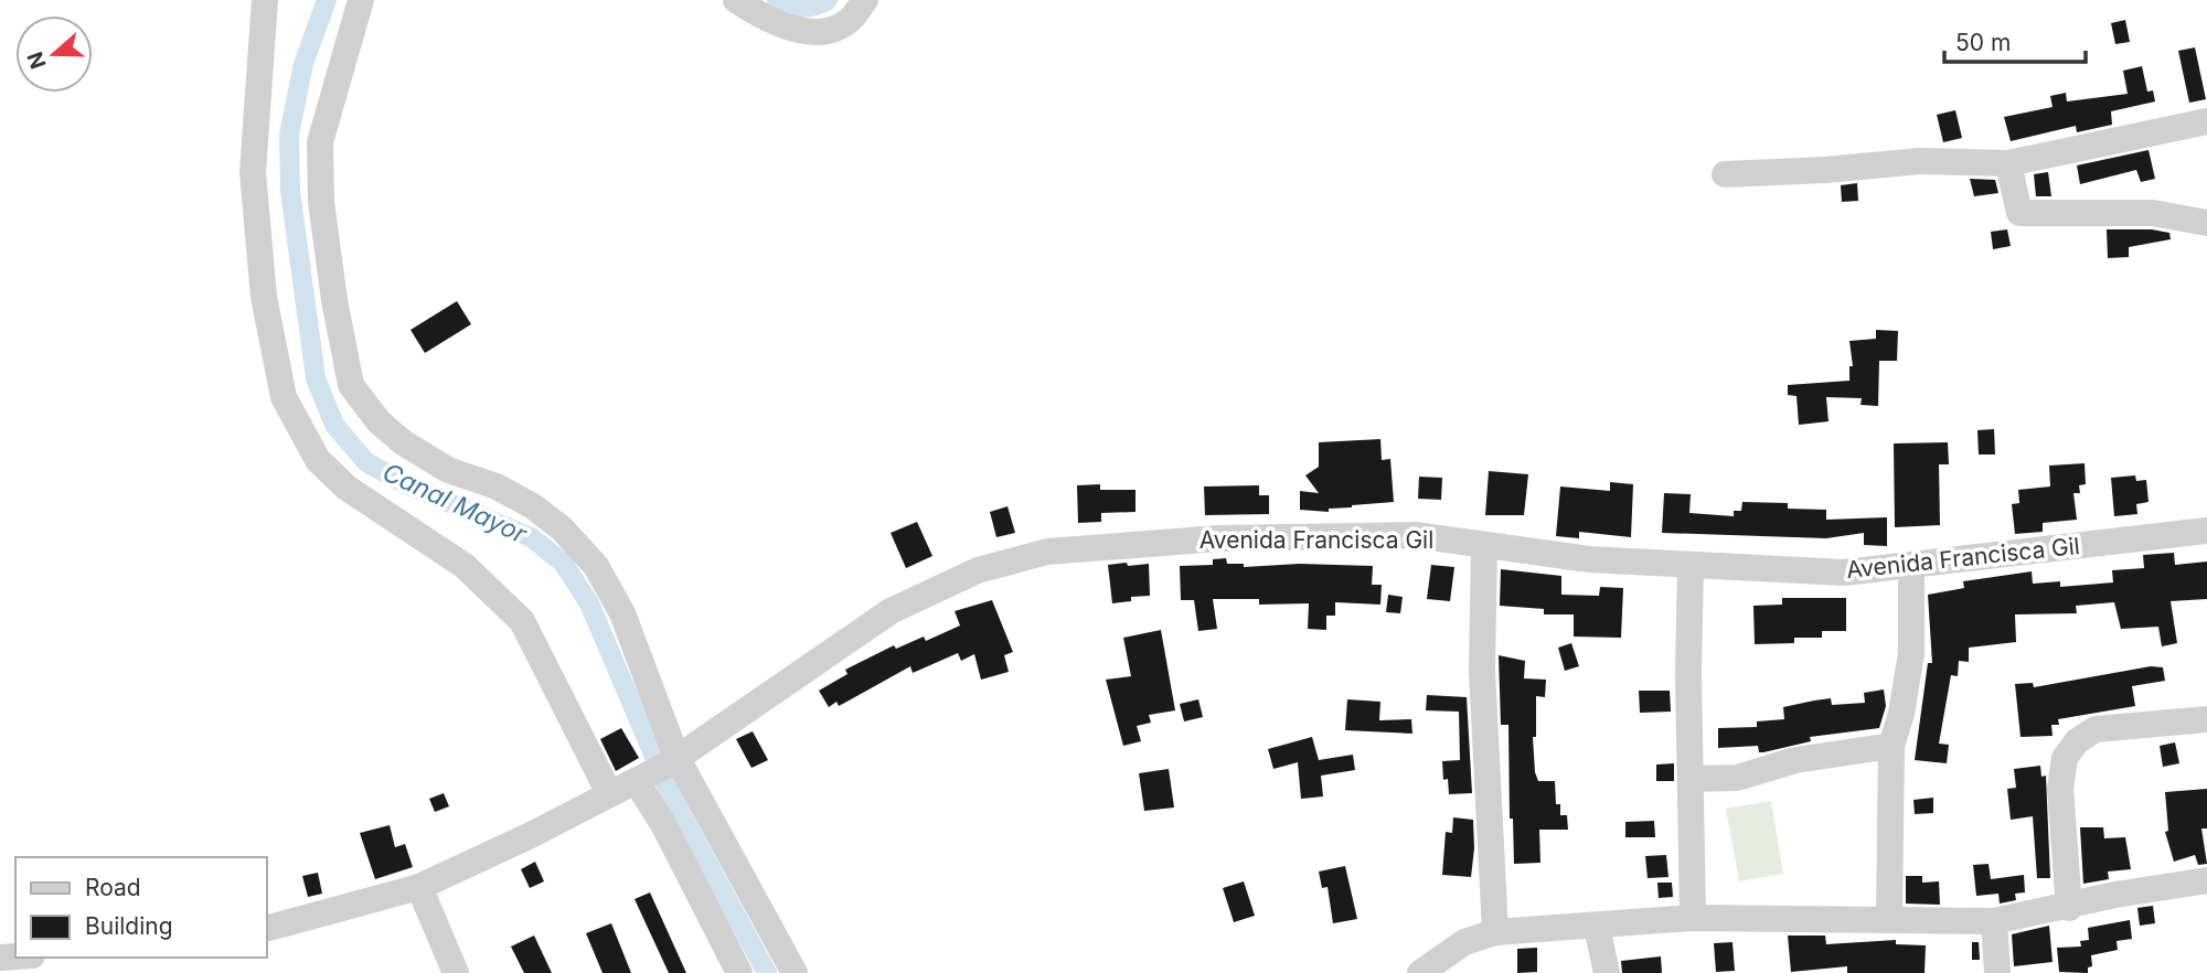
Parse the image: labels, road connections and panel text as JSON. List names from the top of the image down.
{
  "streets": {
    "street": ["Avenida Francisca Gil"]
  },
  "water": ["Canal Mayor"],
  "legend": ["Road", "Building"],
  "scale_bar": "50 m",
  "north": "left"
}
